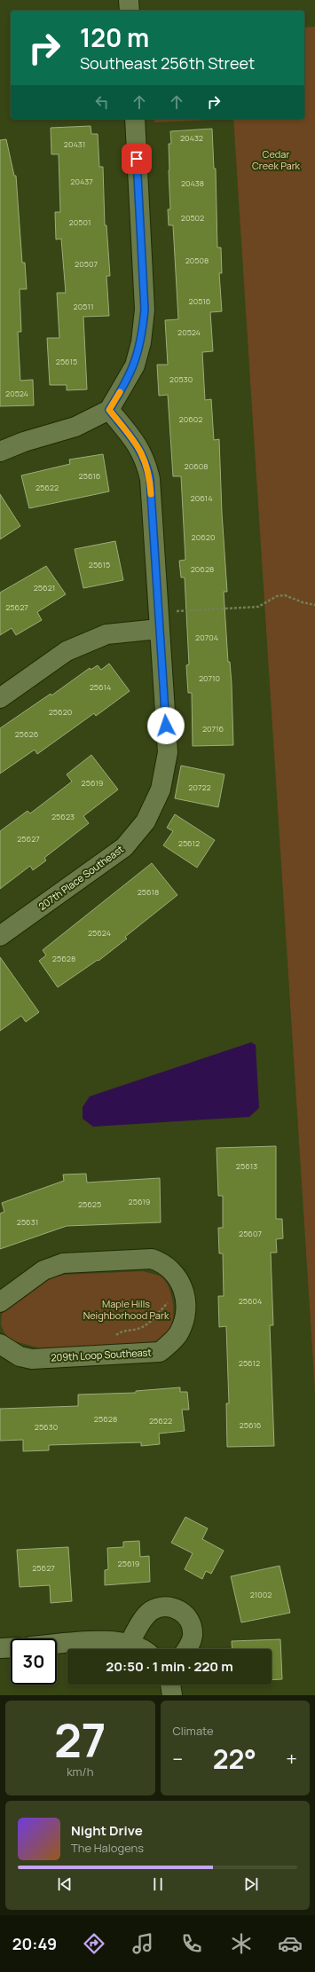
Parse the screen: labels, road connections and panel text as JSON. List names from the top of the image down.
{
  "streets": {
    "street": ["207th Place Southeast", "209th Loop Southeast"]
  },
  "parks": ["Cedar Creek Park", "Maple Hills Neighborhood Park"],
  "house_numbers": [
    "20432",
    "20431",
    "20437",
    "20438",
    "20502",
    "20501",
    "20508",
    "20507",
    "20516",
    "20511",
    "20524",
    "25615",
    "20530",
    "20524",
    "20602",
    "20608",
    "25616",
    "25622",
    "20614",
    "20620",
    "25615",
    "20628",
    "25621",
    "25627",
    "20704",
    "20710",
    "25614",
    "25620",
    "20716",
    "25626",
    "25619",
    "20722",
    "25623",
    "25627",
    "25612",
    "25618",
    "25624",
    "25628",
    "25613",
    "25619",
    "25625",
    "25631",
    "25607",
    "25604",
    "25612",
    "25628",
    "25622",
    "25616",
    "25630",
    "25619",
    "25627",
    "21002"
  ],
  "page": {
    "turn": ["120 m", "Southeast 256th Street"],
    "limit": "30",
    "trip": "20:50 · 1 min · 220 m",
    "tile": [
      ["27", "km/h"],
      "Climate"
    ],
    "heat": ["−", "22°", "+"],
    "song": ["Night Drive", "The Halogens"],
    "tabs": "20:49"
  }
}
